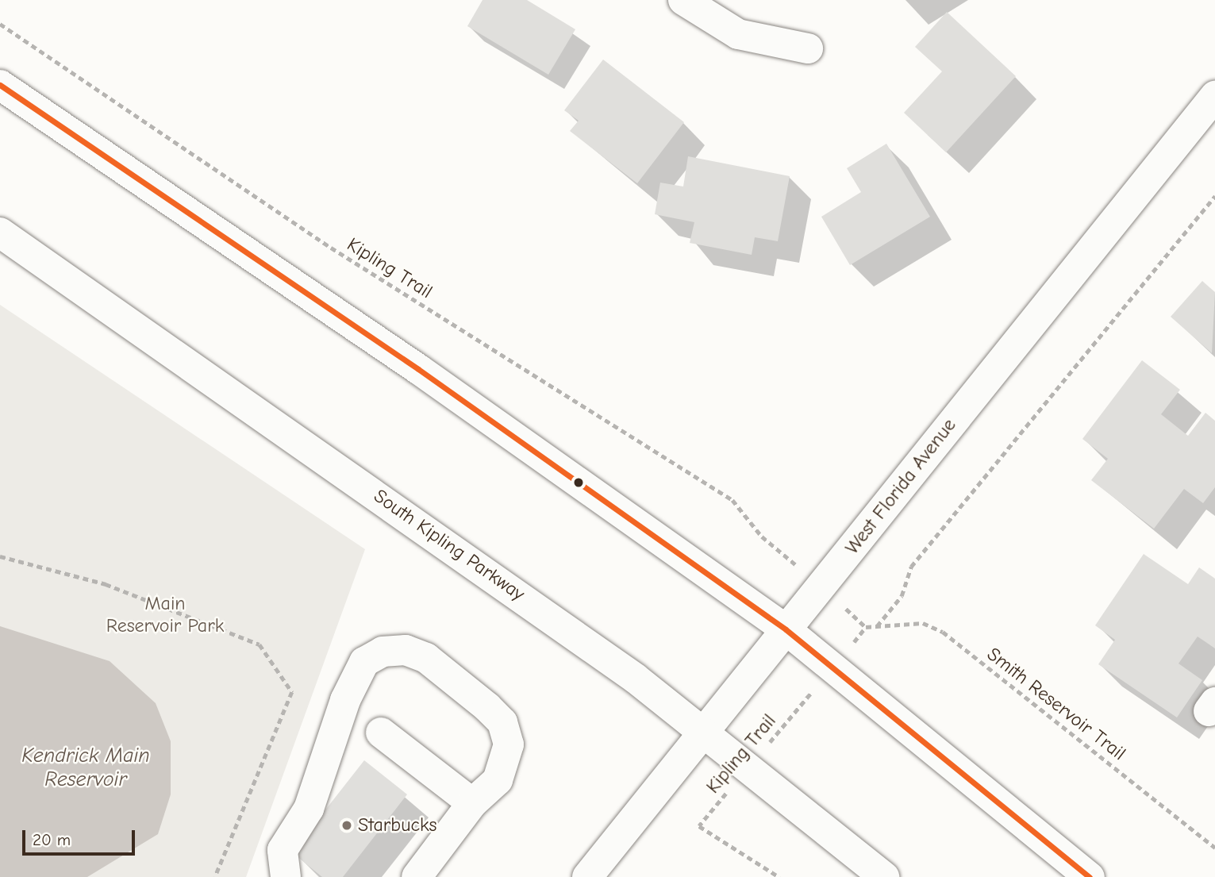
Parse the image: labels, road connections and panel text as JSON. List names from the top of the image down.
{
  "streets": {
    "main road": ["West Florida Avenue", "South Kipling Parkway"],
    "path": ["Kipling Trail", "Smith Reservoir Trail"]
  },
  "crossings": [
    ["Kipling Trail", "South Kipling Parkway"],
    ["Kipling Trail", "Smith Reservoir Trail"],
    ["West Florida Avenue", "South Kipling Parkway"]
  ],
  "water": ["Kendrick Main Reservoir"],
  "parks": ["Main Reservoir Park"],
  "places": ["Starbucks"],
  "scale_bar": "20 m"
}
